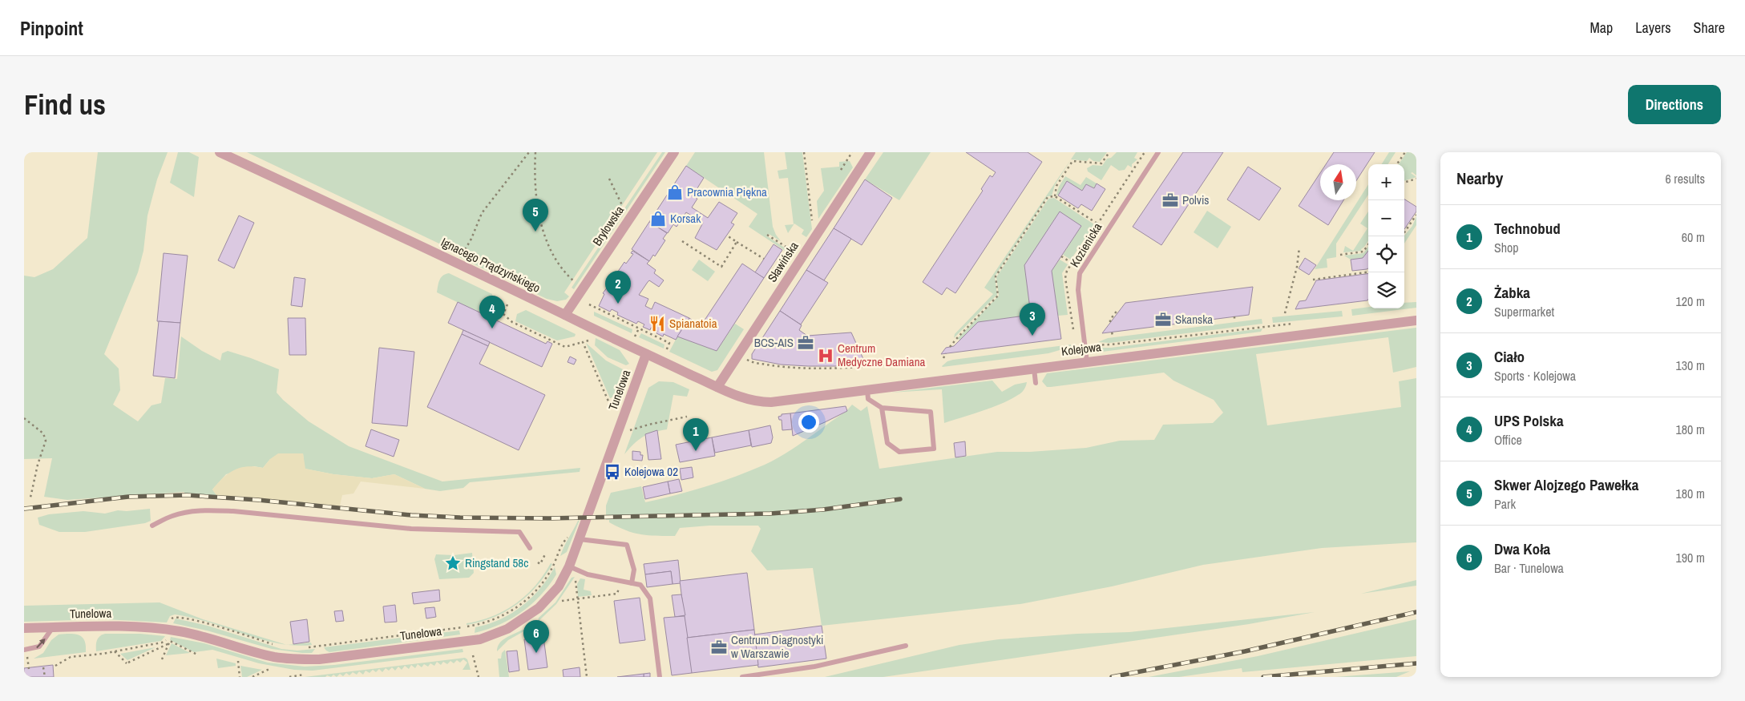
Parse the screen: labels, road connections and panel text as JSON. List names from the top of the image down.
{
  "streets": {
    "street": [
      "Brylowska",
      "Sławińska",
      "Ignacego Prądzyńskiego",
      "Kolejowa",
      "Tunelowa"
    ],
    "lane": ["Kozienicka"]
  },
  "crossings": [
    ["Brylowska", "Ignacego Prądzyńskiego"],
    ["Kozienicka", "Kolejowa"],
    ["Sławińska", "Ignacego Prądzyńskiego"],
    ["Ignacego Prądzyńskiego", "Kolejowa"],
    ["Ignacego Prądzyńskiego", "Tunelowa"]
  ],
  "places": {
    "shop": ["Pracownia Piękna", "Korsak"],
    "office": [
      "Polvis",
      "Skanska",
      "BCS-AIS",
      "Centrum Diagnostyki w Warszawie"
    ],
    "restaurant": ["Spianatoia"],
    "hospital": ["Centrum Medyczne Damiana"],
    "bus stop": ["Kolejowa 02"],
    "place": ["Ringstand 58c"]
  },
  "north": "top",
  "page": {
    "header": "Pinpoint",
    "nav": ["Map", "Layers", "Share"],
    "buttons": "Directions",
    "title": "Find us",
    "heading": ["Nearby", "6 results"],
    "map_buttons": ["+", "−"],
    "pins": [
      "5",
      "2",
      "4",
      "3",
      "1",
      "6"
    ],
    "list": [
      {
        "mark": "1",
        "name": "Technobud",
        "note": "Shop",
        "value": "60 m"
      },
      {
        "mark": "2",
        "name": "Żabka",
        "note": "Supermarket",
        "value": "120 m"
      },
      {
        "mark": "3",
        "name": "Ciało",
        "note": "Sports · Kolejowa",
        "value": "130 m"
      },
      {
        "mark": "4",
        "name": "UPS Polska",
        "note": "Office",
        "value": "180 m"
      },
      {
        "mark": "5",
        "name": "Skwer Alojzego Pawełka",
        "note": "Park",
        "value": "180 m"
      },
      {
        "mark": "6",
        "name": "Dwa Koła",
        "note": "Bar · Tunelowa",
        "value": "190 m"
      }
    ]
  }
}
